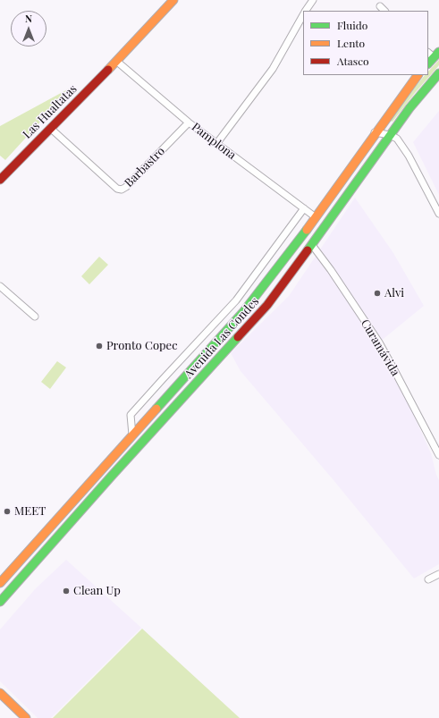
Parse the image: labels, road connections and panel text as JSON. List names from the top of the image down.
{
  "streets": {
    "main road": ["Las Hualtatas", "Avenida Las Condes"],
    "street": ["Pamplona", "Barbastro", "Curamávida"]
  },
  "crossings": [
    ["Las Hualtatas", "Pamplona"],
    ["Las Hualtatas", "Barbastro"],
    ["Pamplona", "Barbastro"],
    ["Pamplona", "Avenida Las Condes"],
    ["Avenida Las Condes", "Curamávida"]
  ],
  "places": [
    "Alvi",
    "Pronto Copec",
    "MEET",
    "Clean Up"
  ],
  "legend": ["Fluido", "Lento", "Atasco"],
  "north": "top"
}
